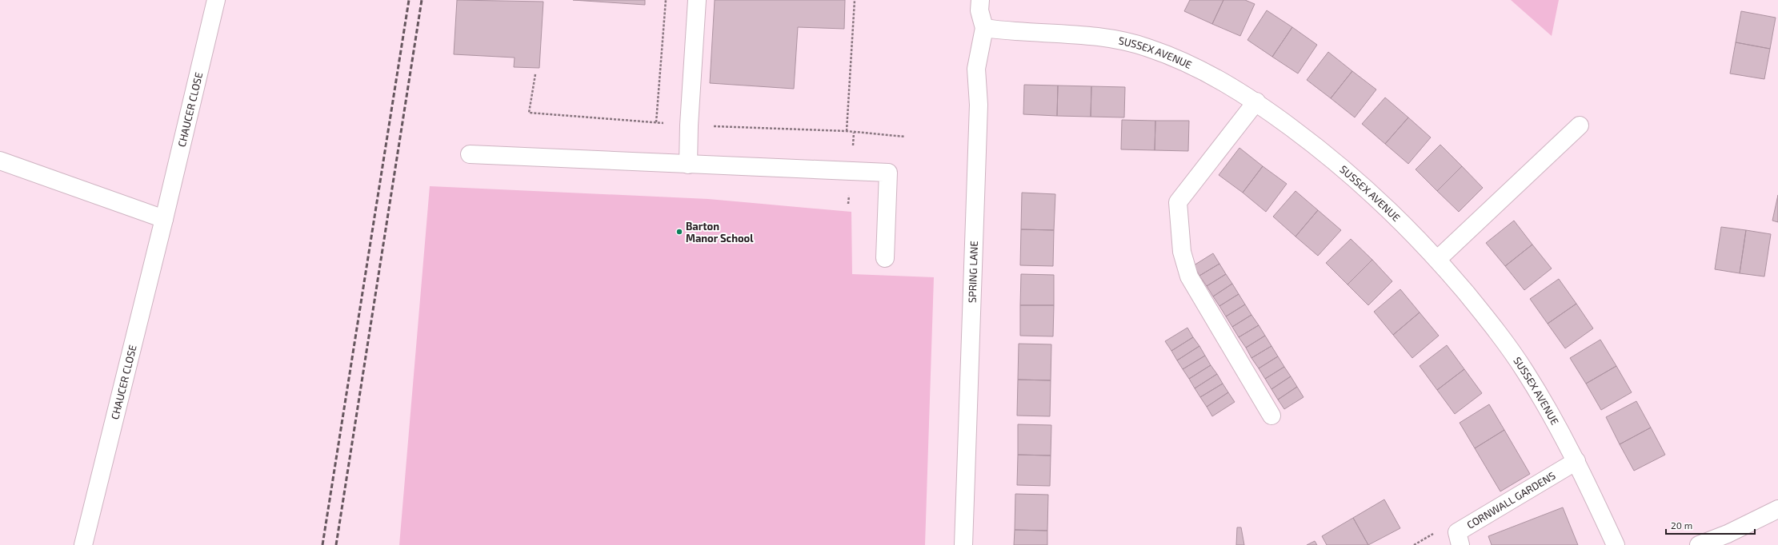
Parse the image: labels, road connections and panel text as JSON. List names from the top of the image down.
{
  "streets": {
    "street": [
      "SUSSEX AVENUE",
      "CHAUCER CLOSE",
      "SPRING LANE",
      "CORNWALL GARDENS"
    ]
  },
  "crossings": [
    ["SUSSEX AVENUE", "SPRING LANE"],
    ["SUSSEX AVENUE", "CORNWALL GARDENS"]
  ],
  "places": ["Barton Manor School"],
  "scale_bar": "20 m"
}
